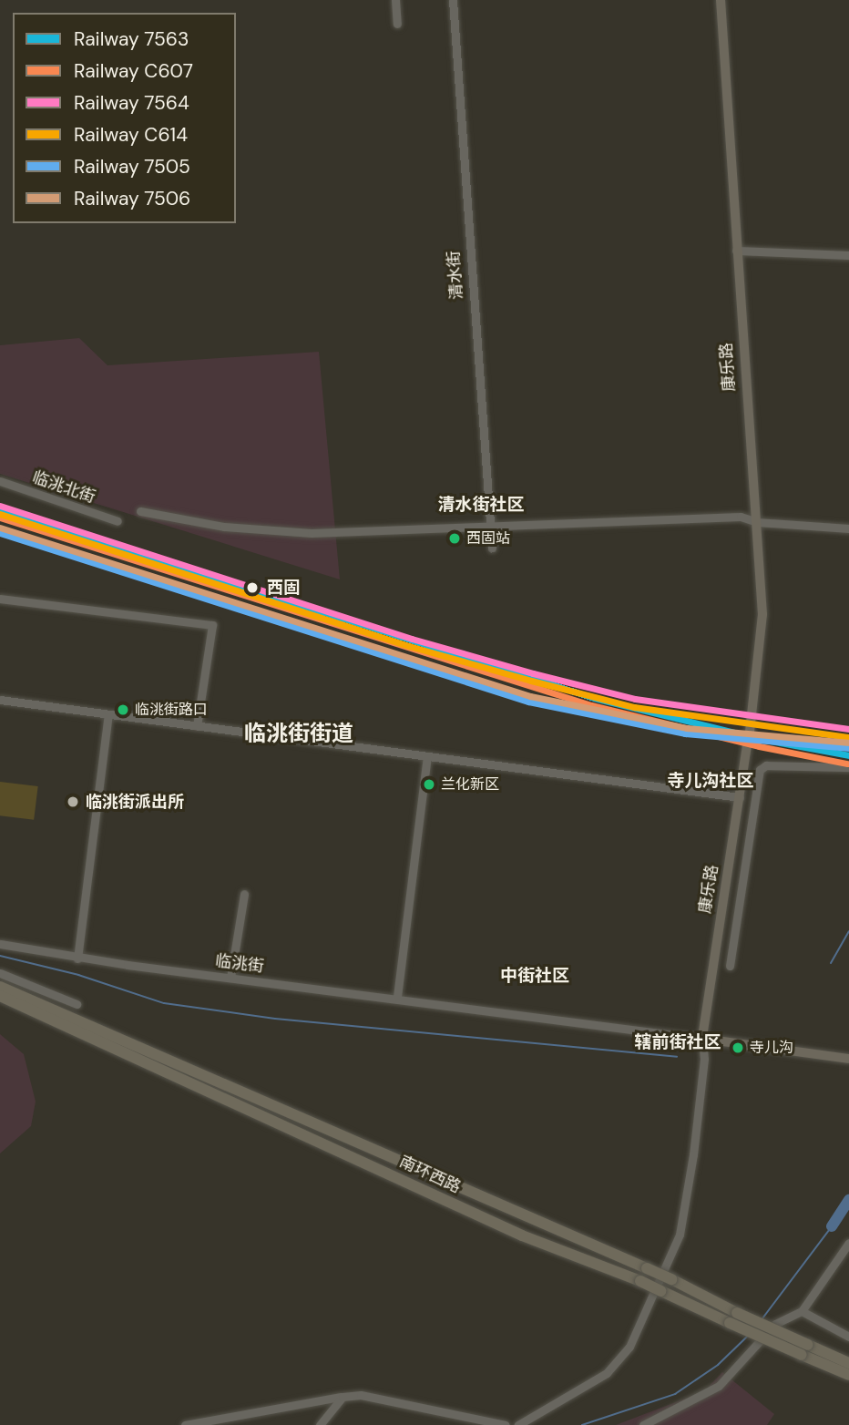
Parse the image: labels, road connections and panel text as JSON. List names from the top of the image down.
{
  "streets": {
    "highway": ["南环西路"],
    "main road": ["康乐路"],
    "street": ["清水街", "临洮北街", "临洮街"]
  },
  "crossings": [
    ["康乐路", "临洮街"]
  ],
  "districts": [
    "清水街社区",
    "临洮街街道",
    "寺儿沟社区",
    "中街社区",
    "辖前街社区"
  ],
  "places": [
    "西固站",
    "西固",
    "临洮街路口",
    "兰化新区",
    "临洮街派出所",
    "寺儿沟"
  ],
  "lines": [
    "rail line 7564",
    "rail line 7563",
    "rail line C614",
    "rail line C607",
    "rail line 7506",
    "rail line 7505"
  ],
  "legend": [
    "Railway 7563",
    "Railway C607",
    "Railway 7564",
    "Railway C614",
    "Railway 7505",
    "Railway 7506"
  ]
}
